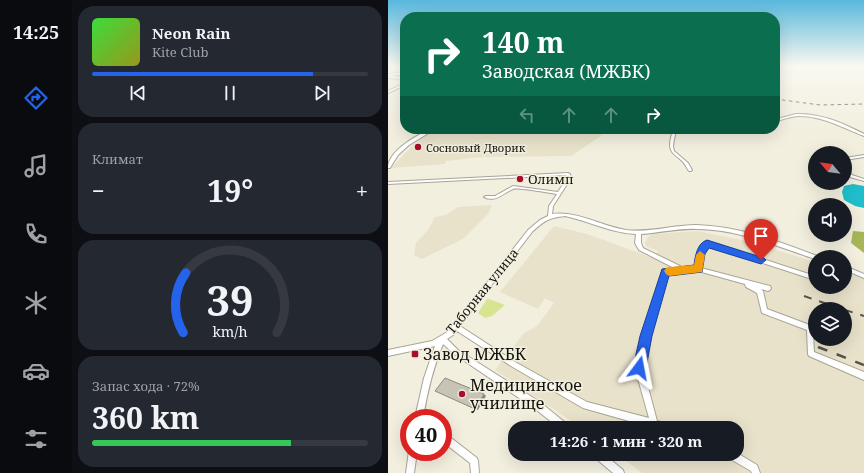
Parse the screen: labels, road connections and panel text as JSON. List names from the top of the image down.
{
  "streets": {
    "street": ["Таборная улица"]
  },
  "places": {
    "other": ["Сосновый Дворик", "Олимп", "Медицинское училище"],
    "transit": ["Завод МЖБК"]
  },
  "north": "top left",
  "page": {
    "tabs": "14:25",
    "turn": ["140 m", "Заводская (МЖБК)"],
    "song": ["Neon Rain", "Kite Club"],
    "tile": [
      "Климат",
      ["Запас хода · 72%", "360 km"]
    ],
    "heat": ["−", "19°", "+"],
    "limit": "40",
    "trip": "14:26 · 1 мин · 320 m",
    "gauge": ["39", "km/h"]
  }
}
